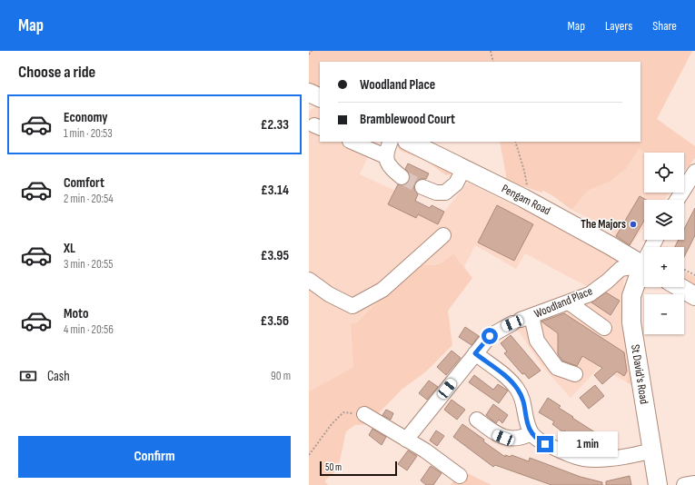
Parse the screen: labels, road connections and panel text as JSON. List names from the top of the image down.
{
  "streets": {
    "main road": ["Pengam Road", "St David's Road"],
    "street": ["Woodland Place"]
  },
  "places": ["The Majors"],
  "scale_bar": "50 m",
  "page": {
    "header": "Map",
    "nav": ["Map", "Layers", "Share"],
    "heading": "Choose a ride",
    "banner": ["Woodland Place", "Bramblewood Court"],
    "list": [
      {
        "name": "Economy",
        "note": "1 min · 20:53",
        "value": "£2.33"
      },
      {
        "name": "Comfort",
        "note": "2 min · 20:54",
        "value": "£3.14"
      },
      {
        "name": "XL",
        "note": "3 min · 20:55",
        "value": "£3.95"
      },
      {
        "name": "Moto",
        "note": "4 min · 20:56",
        "value": "£3.56"
      }
    ],
    "map_buttons": ["+", "−"],
    "pay": ["Cash", "90 m"],
    "buttons": "Confirm",
    "bubble": "1 min",
    "scale": "50 m"
  }
}
